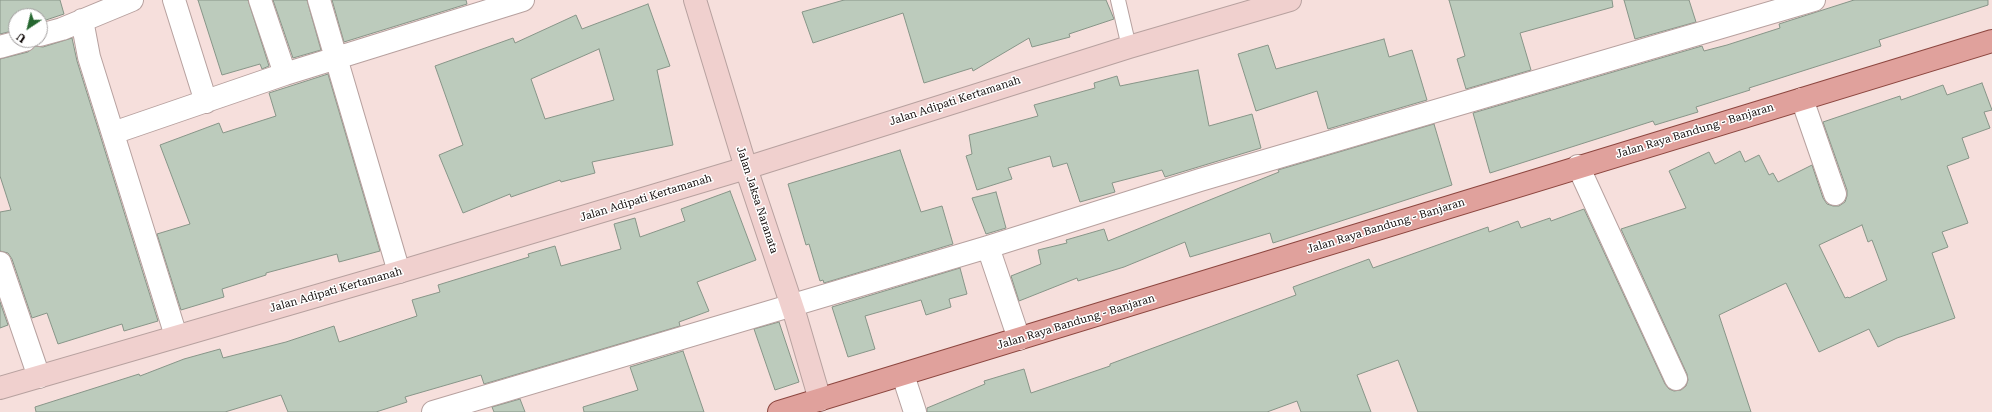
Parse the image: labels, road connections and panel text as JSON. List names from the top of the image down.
{
  "streets": {
    "main road": ["Jalan Adipati Kertamanah", "Jalan Raya Bandung - Banjaran", "Jalan Jaksa Naranata"]
  },
  "crossings": [
    ["Jalan Adipati Kertamanah", "Jalan Jaksa Naranata"],
    ["Jalan Raya Bandung - Banjaran", "Jalan Jaksa Naranata"]
  ],
  "north": "bottom left"
}
